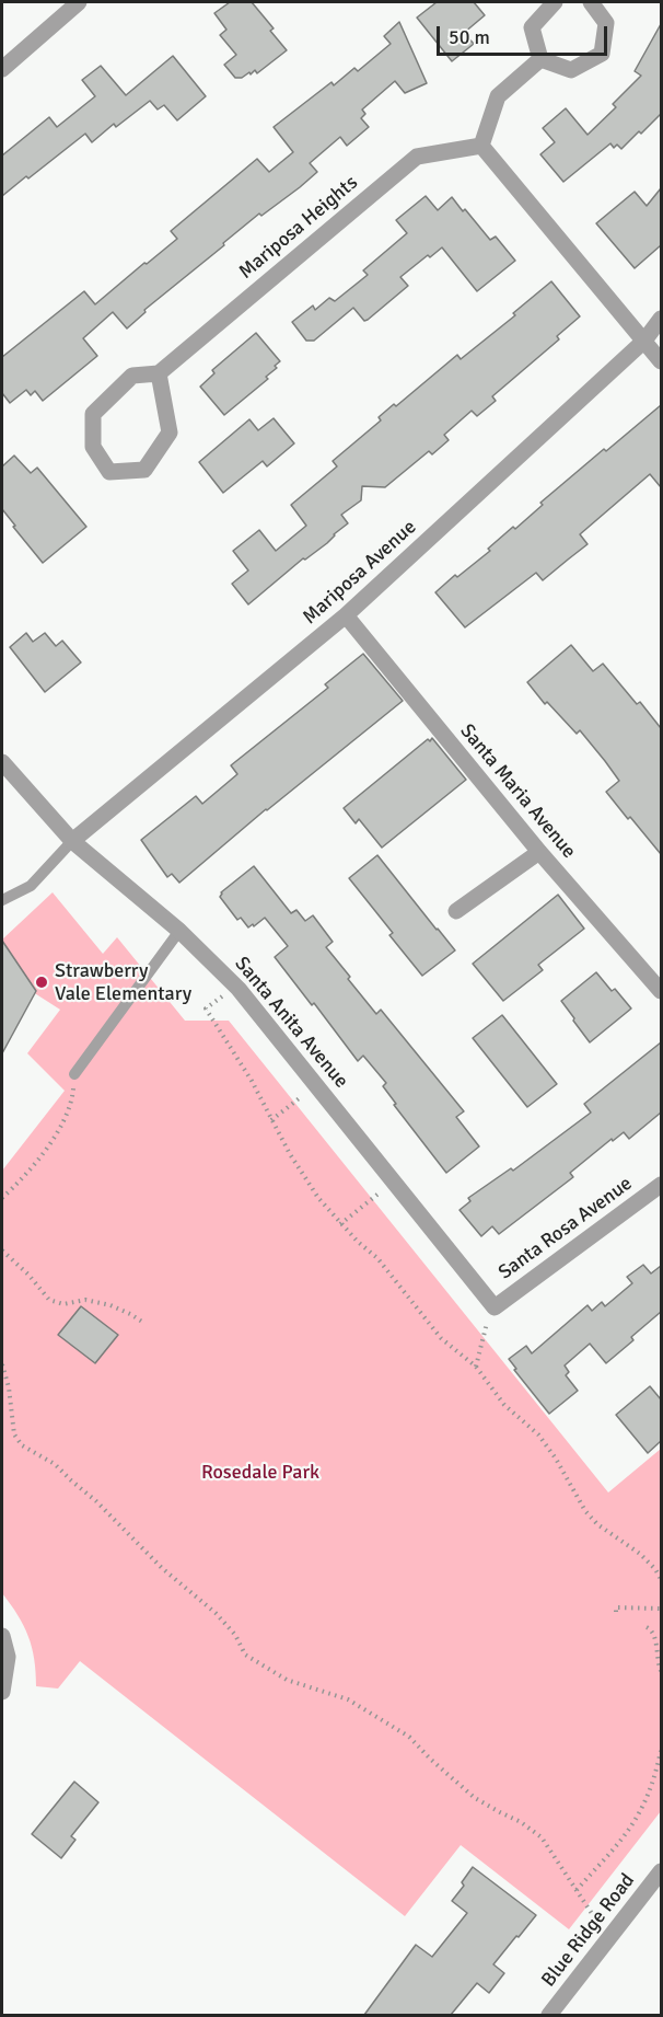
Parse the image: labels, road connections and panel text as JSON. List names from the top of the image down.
{
  "streets": {
    "street": [
      "Mariposa Heights",
      "Mariposa Avenue",
      "Santa Maria Avenue",
      "Santa Anita Avenue",
      "Santa Rosa Avenue",
      "Blue Ridge Road"
    ]
  },
  "crossings": [
    ["Mariposa Avenue", "Santa Maria Avenue"],
    ["Mariposa Avenue", "Santa Anita Avenue"],
    ["Santa Anita Avenue", "Santa Rosa Avenue"]
  ],
  "parks": ["Rosedale Park"],
  "places": ["Strawberry Vale Elementary"],
  "scale_bar": "50 m"
}
